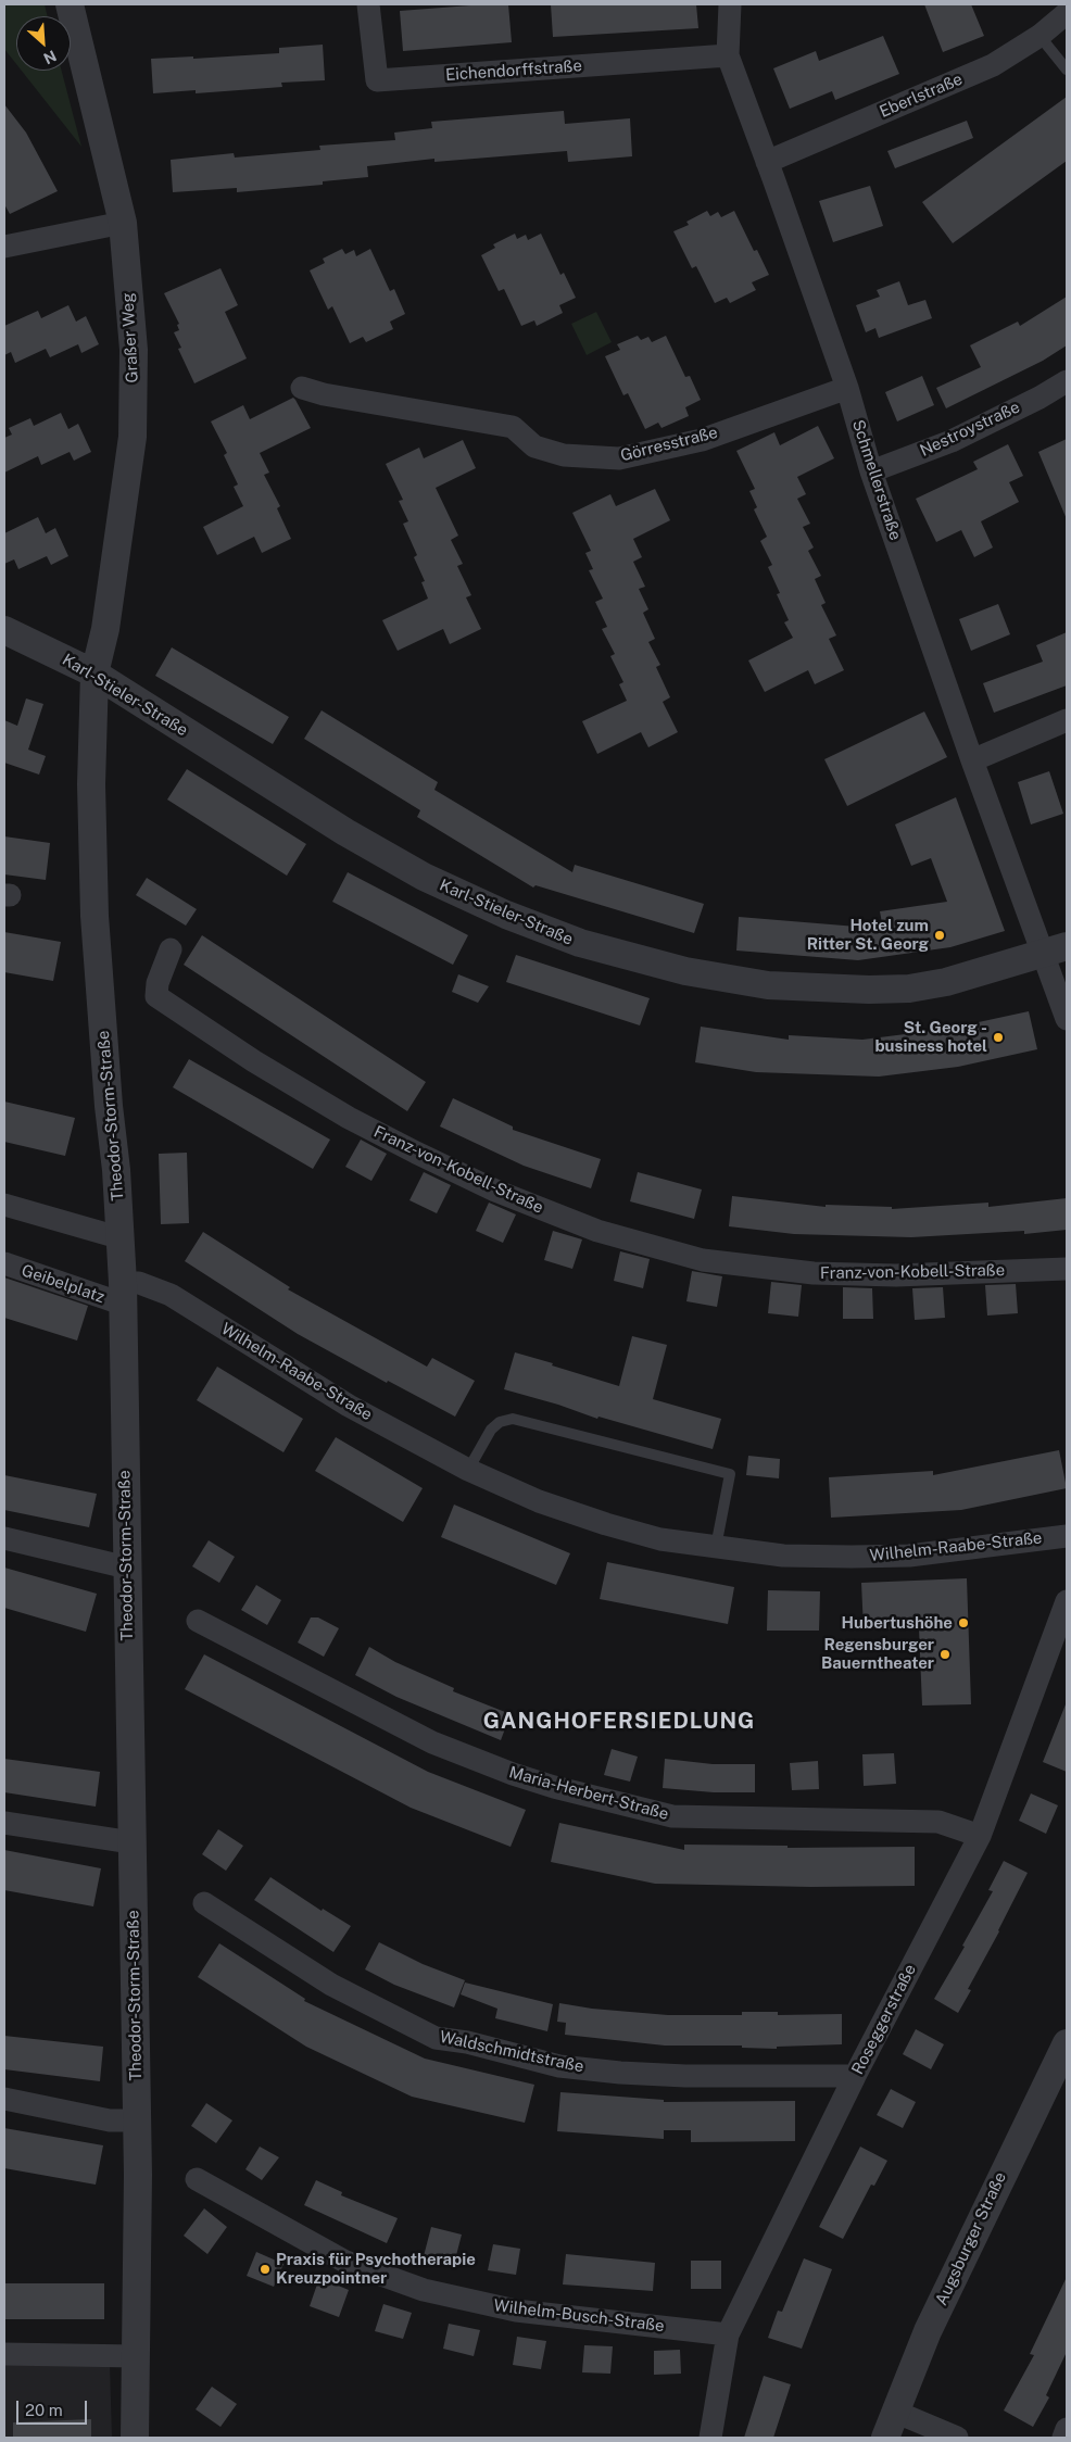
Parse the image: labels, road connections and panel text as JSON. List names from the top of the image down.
{
  "streets": {
    "street": [
      "Eichendorffstraße",
      "Eberlstraße",
      "Graßer Weg",
      "Nestroystraße",
      "Görresstraße",
      "Schmellerstraße",
      "Karl-Stieler-Straße",
      "Theodor-Storm-Straße",
      "Franz-von-Kobell-Straße",
      "Geibelplatz",
      "Wilhelm-Raabe-Straße",
      "Maria-Herbert-Straße",
      "Roseggerstraße",
      "Waldschmidtstraße",
      "Augsburger Straße",
      "Wilhelm-Busch-Straße"
    ]
  },
  "crossings": [
    ["Eichendorffstraße", "Schmellerstraße"],
    ["Eberlstraße", "Schmellerstraße"],
    ["Graßer Weg", "Karl-Stieler-Straße"],
    ["Graßer Weg", "Theodor-Storm-Straße"],
    ["Nestroystraße", "Schmellerstraße"],
    ["Görresstraße", "Schmellerstraße"],
    ["Schmellerstraße", "Karl-Stieler-Straße"],
    ["Karl-Stieler-Straße", "Theodor-Storm-Straße"],
    ["Theodor-Storm-Straße", "Geibelplatz"],
    ["Theodor-Storm-Straße", "Wilhelm-Raabe-Straße"],
    ["Geibelplatz", "Wilhelm-Raabe-Straße"],
    ["Maria-Herbert-Straße", "Roseggerstraße"],
    ["Roseggerstraße", "Waldschmidtstraße"],
    ["Roseggerstraße", "Wilhelm-Busch-Straße"]
  ],
  "districts": ["GANGHOFERSIEDLUNG"],
  "places": [
    "Hotel zum Ritter St. Georg",
    "St. Georg - business hotel",
    "Hubertushöhe",
    "Regensburger Bauerntheater",
    "Praxis für Psychotherapie Kreuzpointner"
  ],
  "scale_bar": "20 m",
  "north": "bottom right"
}
